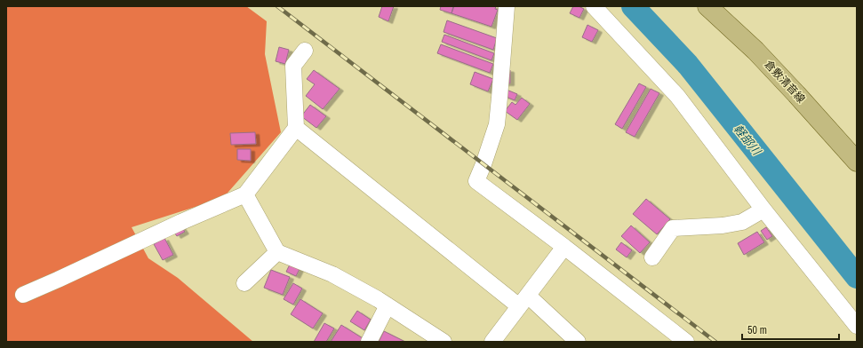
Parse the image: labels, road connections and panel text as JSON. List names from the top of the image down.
{
  "streets": {
    "main road": ["倉敷清音線"]
  },
  "water": ["軽部川"],
  "scale_bar": "50 m"
}
